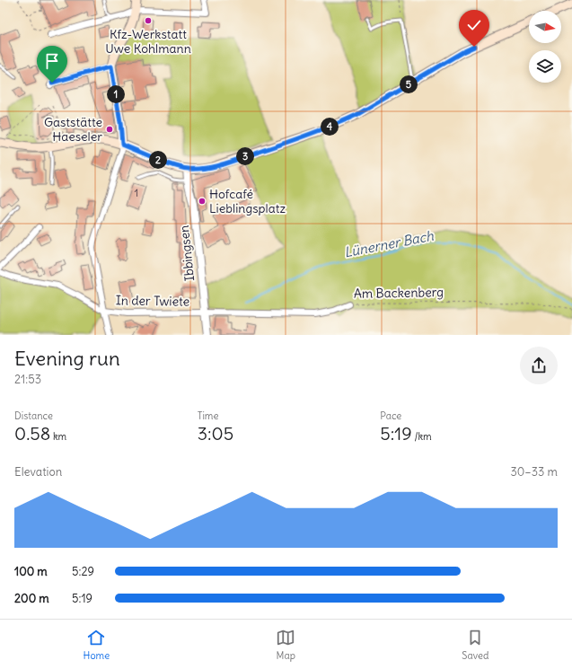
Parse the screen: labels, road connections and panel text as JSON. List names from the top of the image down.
{
  "streets": {
    "street": ["Ibbingsen", "Am Backenberg", "In der Twiete"]
  },
  "crossings": [
    ["Ibbingsen", "Am Backenberg"],
    ["Ibbingsen", "In der Twiete"],
    ["Am Backenberg", "In der Twiete"]
  ],
  "water": ["Lünerner Bach"],
  "places": ["Kfz-Werkstatt Uwe Kohlmann", "Gaststätte Haeseler", "Hofcafé Lieblingsplatz"],
  "house_numbers": ["1"],
  "north": "right",
  "page": {
    "pins": [
      "5",
      "1",
      "4",
      "3",
      "2"
    ],
    "heading": ["Evening run", "21:53"],
    "stats": [
      ["Distance", "0.58 km"],
      ["Time", "3:05"],
      ["Pace", "5:19 /km"]
    ],
    "chart": ["Elevation", "30–33 m"],
    "list": [
      {
        "name": "100 m",
        "note": "5:29"
      },
      {
        "name": "200 m",
        "note": "5:19"
      }
    ],
    "tabs": ["Home", "Map", "Saved"]
  }
}
